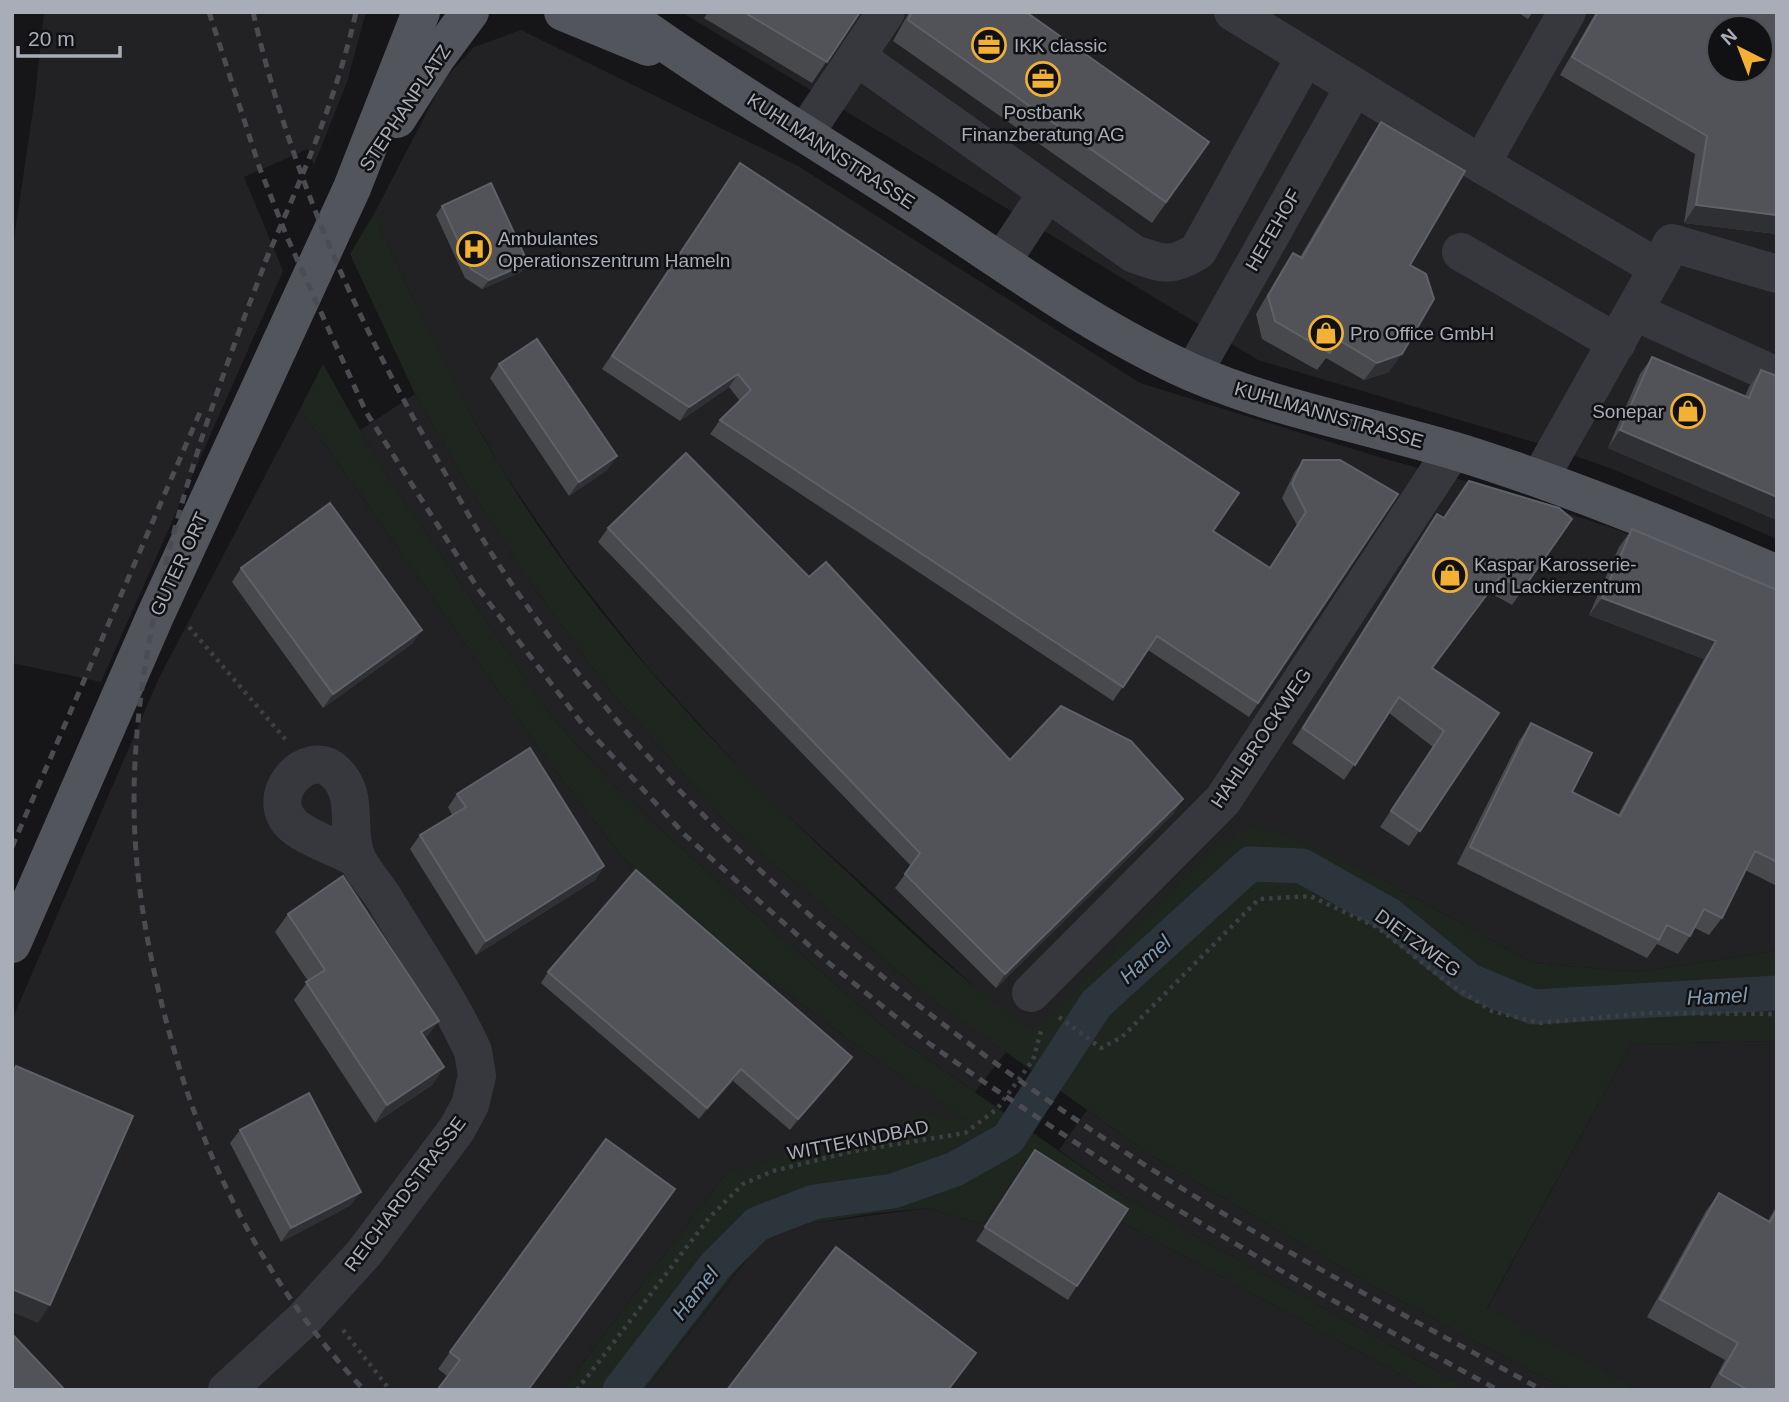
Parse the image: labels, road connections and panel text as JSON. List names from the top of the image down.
{
  "streets": {
    "main road": ["STEPHANPLATZ", "KUHLMANNSTRASSE", "GUTER ORT"],
    "street": ["HEFEHOF", "HAHLBROCKWEG", "REICHARDSTRASSE"],
    "path": ["DIETZWEG", "WITTEKINDBAD"]
  },
  "crossings": [
    ["STEPHANPLATZ", "GUTER ORT"],
    ["KUHLMANNSTRASSE", "HEFEHOF"],
    ["KUHLMANNSTRASSE", "HAHLBROCKWEG"],
    ["HAHLBROCKWEG", "DIETZWEG"],
    ["HAHLBROCKWEG", "WITTEKINDBAD"],
    ["DIETZWEG", "WITTEKINDBAD"]
  ],
  "water": ["Hamel"],
  "places": {
    "office": ["IKK classic", "Postbank Finanzberatung AG"],
    "hospital": ["Ambulantes Operationszentrum Hameln"],
    "shop": ["Pro Office GmbH", "Sonepar", "Kaspar Karosserie- und Lackierzentrum"]
  },
  "scale_bar": "20 m",
  "north": "top left"
}
